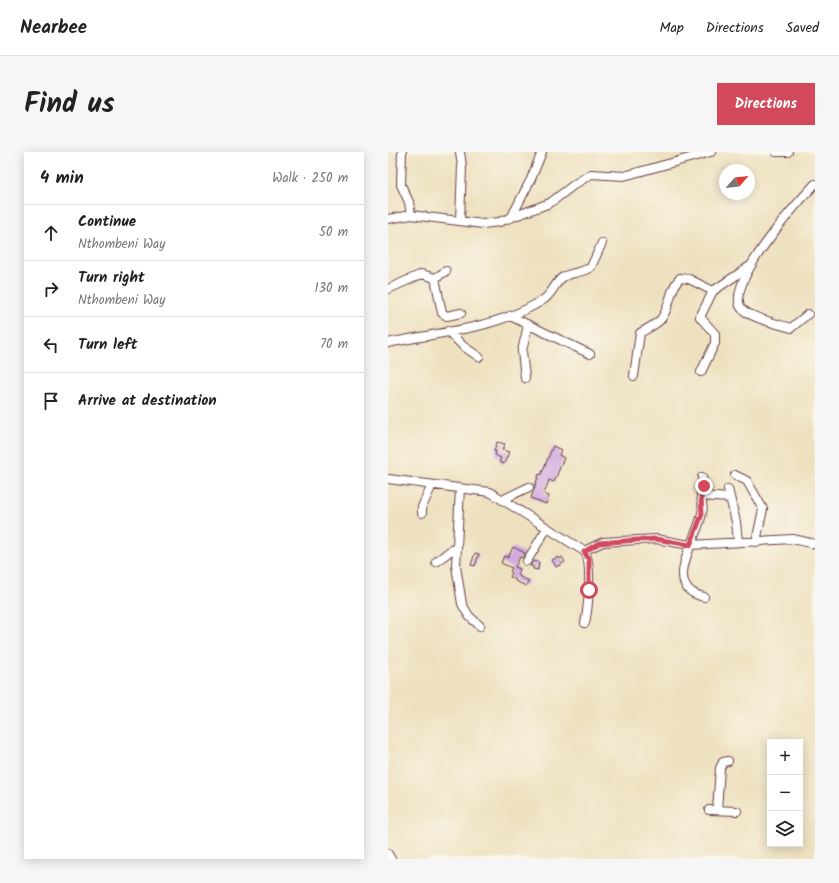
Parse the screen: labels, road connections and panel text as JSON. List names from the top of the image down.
{
  "north": "top right",
  "page": {
    "header": "Nearbee",
    "nav": ["Map", "Directions", "Saved"],
    "title": "Find us",
    "buttons": "Directions",
    "heading": ["4 min", "Walk · 250 m"],
    "list": [
      ["Continue", "Nthombeni Way", "50 m"],
      ["Turn right", "Nthombeni Way", "130 m"],
      ["Turn left", "70 m"],
      "Arrive at destination"
    ],
    "map_buttons": ["+", "−"]
  }
}
